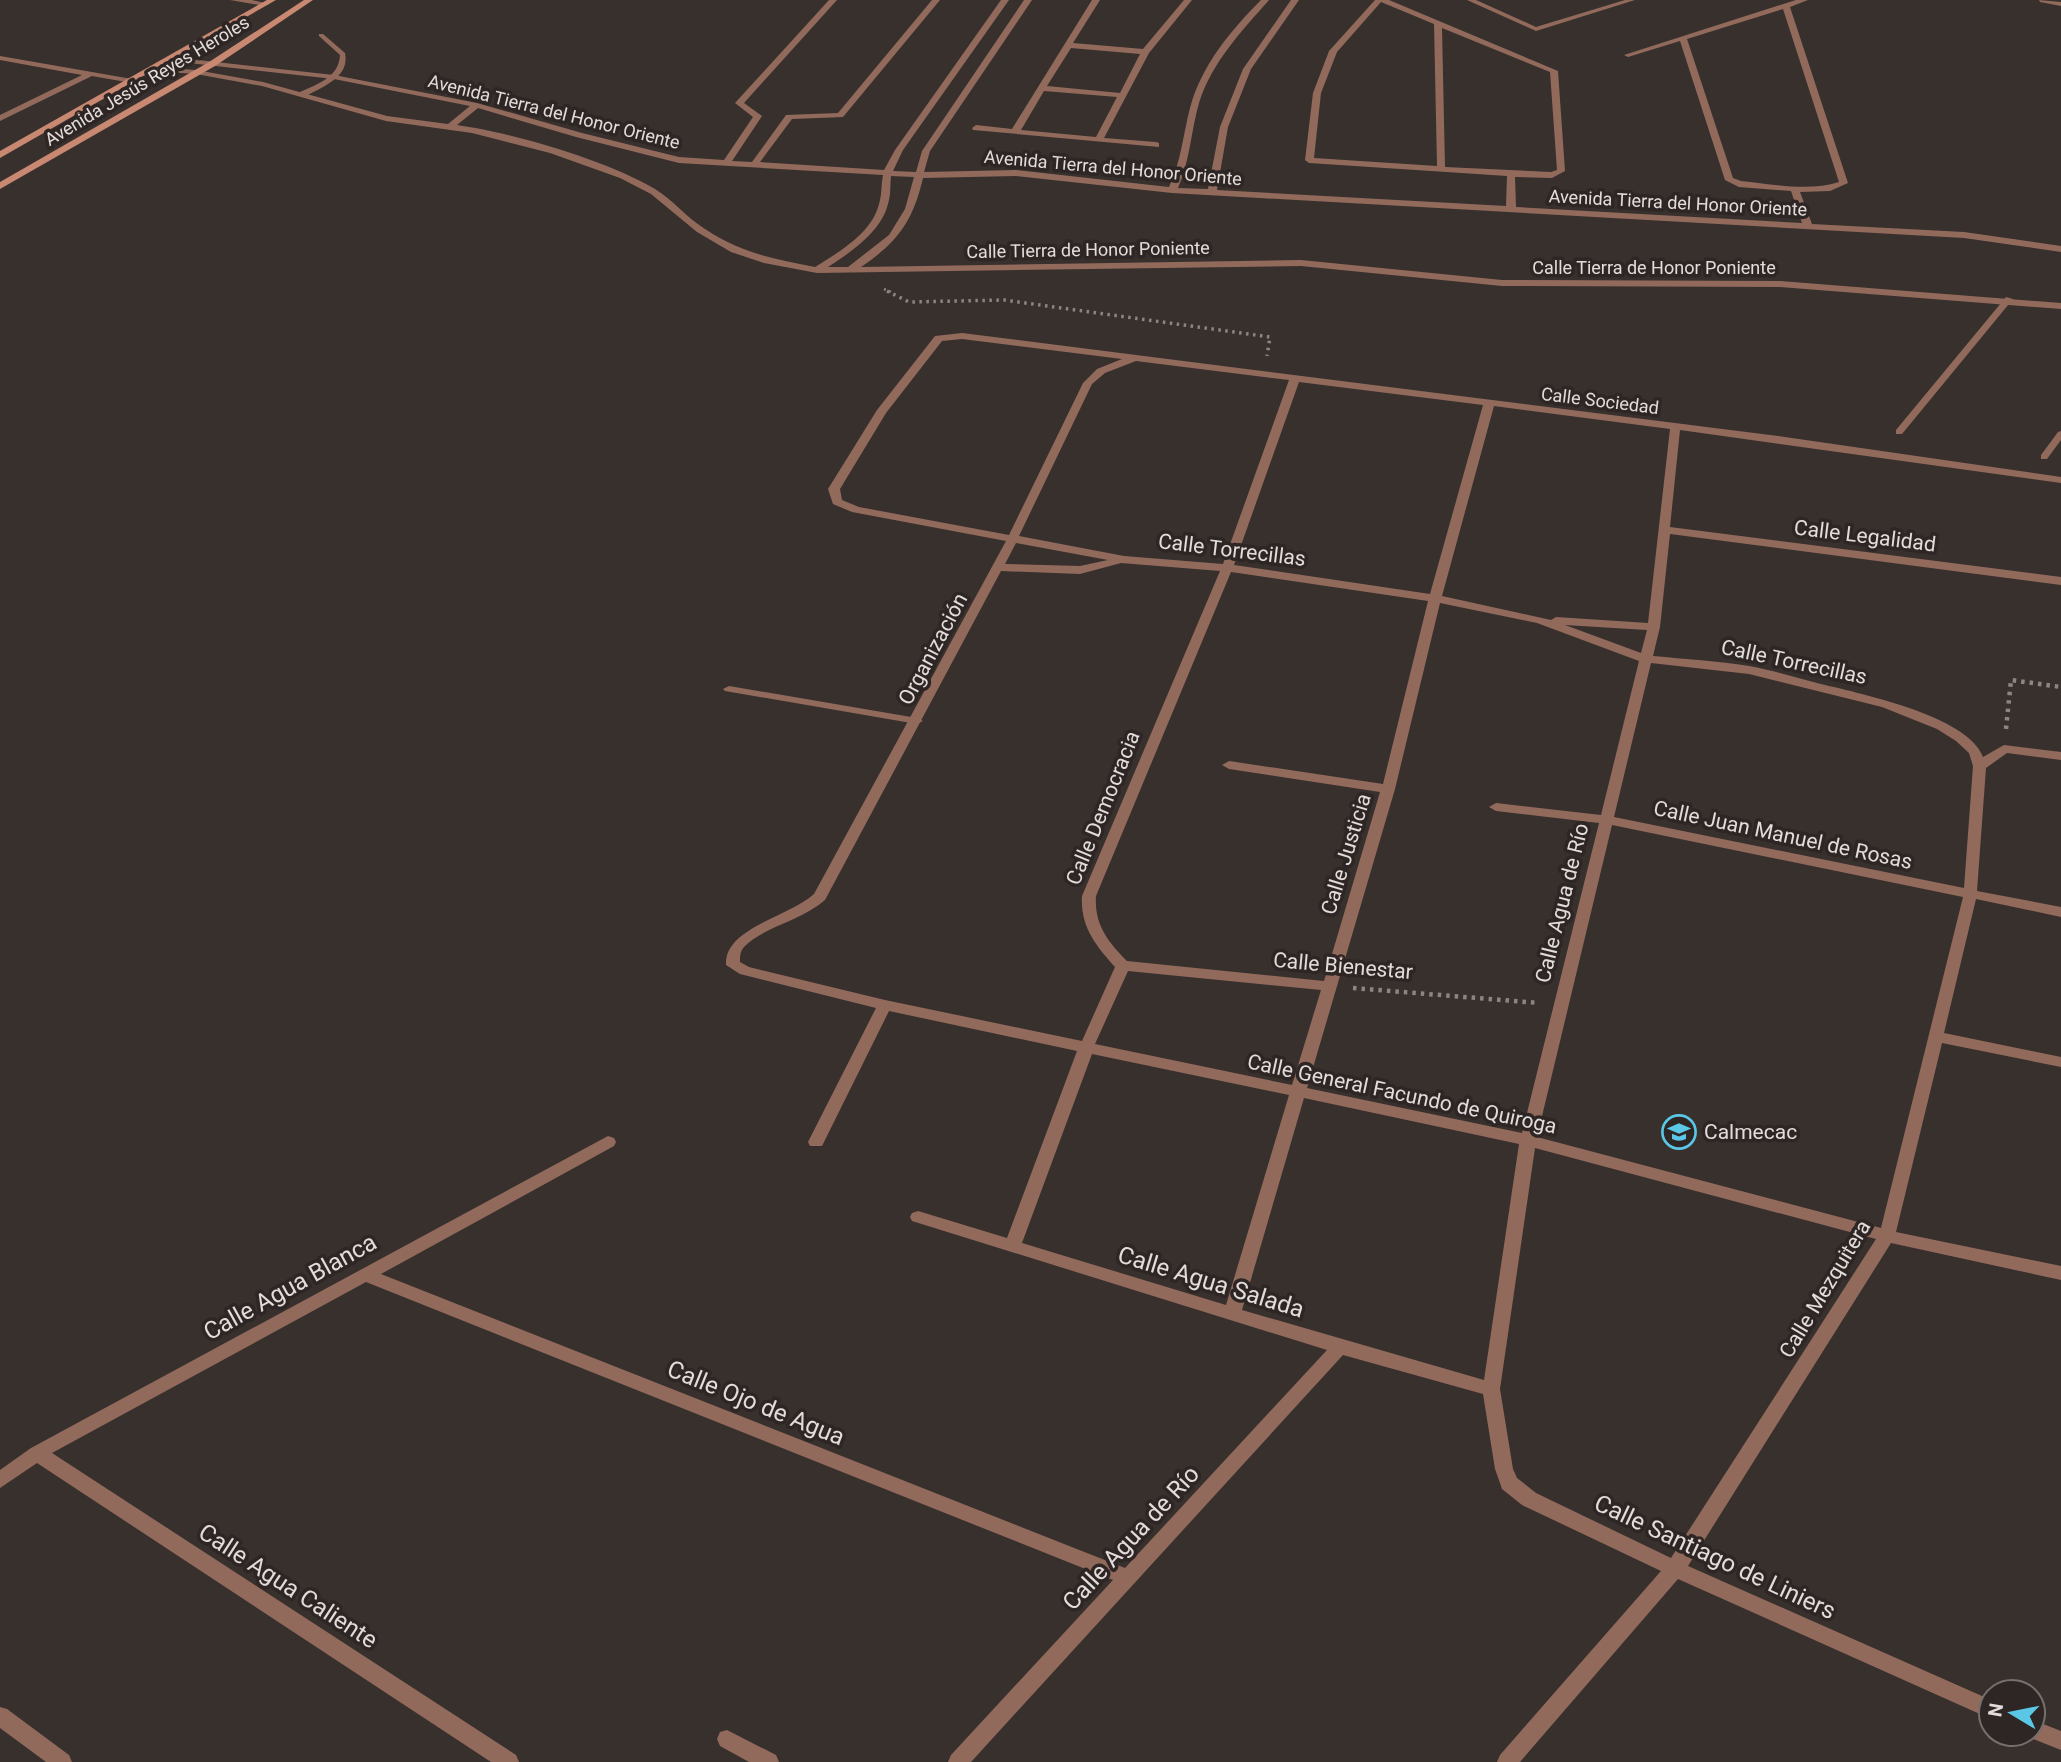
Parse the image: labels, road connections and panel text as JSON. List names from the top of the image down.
{
  "streets": {
    "street": [
      "Avenida Jesús Reyes Heroles",
      "Avenida Tierra del Honor Oriente",
      "Calle Tierra de Honor Poniente",
      "Calle Sociedad",
      "Calle Legalidad",
      "Calle Torrecillas",
      "Organización",
      "Calle Democracia",
      "Calle Juan Manuel de Rosas",
      "Calle Justicia",
      "Calle Agua de Río",
      "Calle Bienestar",
      "Calle General Facundo de Quiroga",
      "Calle Agua Salada",
      "Calle Agua Blanca",
      "Calle Mezquitera",
      "Calle Ojo de Agua",
      "Calle Santiago de Liniers",
      "Calle Agua Caliente"
    ]
  },
  "crossings": [
    ["Avenida Jesús Reyes Heroles", "Avenida Tierra del Honor Oriente"],
    ["Avenida Jesús Reyes Heroles", "Calle Tierra de Honor Poniente"],
    ["Calle Sociedad", "Calle Torrecillas"],
    ["Calle Sociedad", "Organización"],
    ["Calle Sociedad", "Calle Democracia"],
    ["Calle Sociedad", "Calle Justicia"],
    ["Calle Sociedad", "Calle Agua de Río"],
    ["Calle Legalidad", "Calle Agua de Río"],
    ["Calle Torrecillas", "Organización"],
    ["Calle Torrecillas", "Calle Democracia"],
    ["Calle Torrecillas", "Calle Justicia"],
    ["Calle Torrecillas", "Calle Agua de Río"],
    ["Calle Torrecillas", "Calle Mezquitera"],
    ["Organización", "Calle General Facundo de Quiroga"],
    ["Calle Democracia", "Calle Bienestar"],
    ["Calle Juan Manuel de Rosas", "Calle Agua de Río"],
    ["Calle Juan Manuel de Rosas", "Calle Mezquitera"],
    ["Calle Justicia", "Calle Bienestar"],
    ["Calle Justicia", "Calle General Facundo de Quiroga"],
    ["Calle Justicia", "Calle Agua Salada"],
    ["Calle Agua de Río", "Calle Bienestar"],
    ["Calle Agua de Río", "Calle General Facundo de Quiroga"],
    ["Calle Agua de Río", "Calle Agua Salada"],
    ["Calle Agua de Río", "Calle Ojo de Agua"],
    ["Calle Agua de Río", "Calle Santiago de Liniers"],
    ["Calle General Facundo de Quiroga", "Calle Mezquitera"],
    ["Calle Agua Salada", "Calle Santiago de Liniers"],
    ["Calle Agua Blanca", "Calle Ojo de Agua"],
    ["Calle Agua Blanca", "Calle Agua Caliente"],
    ["Calle Mezquitera", "Calle Santiago de Liniers"]
  ],
  "places": {
    "school or university": ["Calmecac"]
  },
  "north": "left"
}
